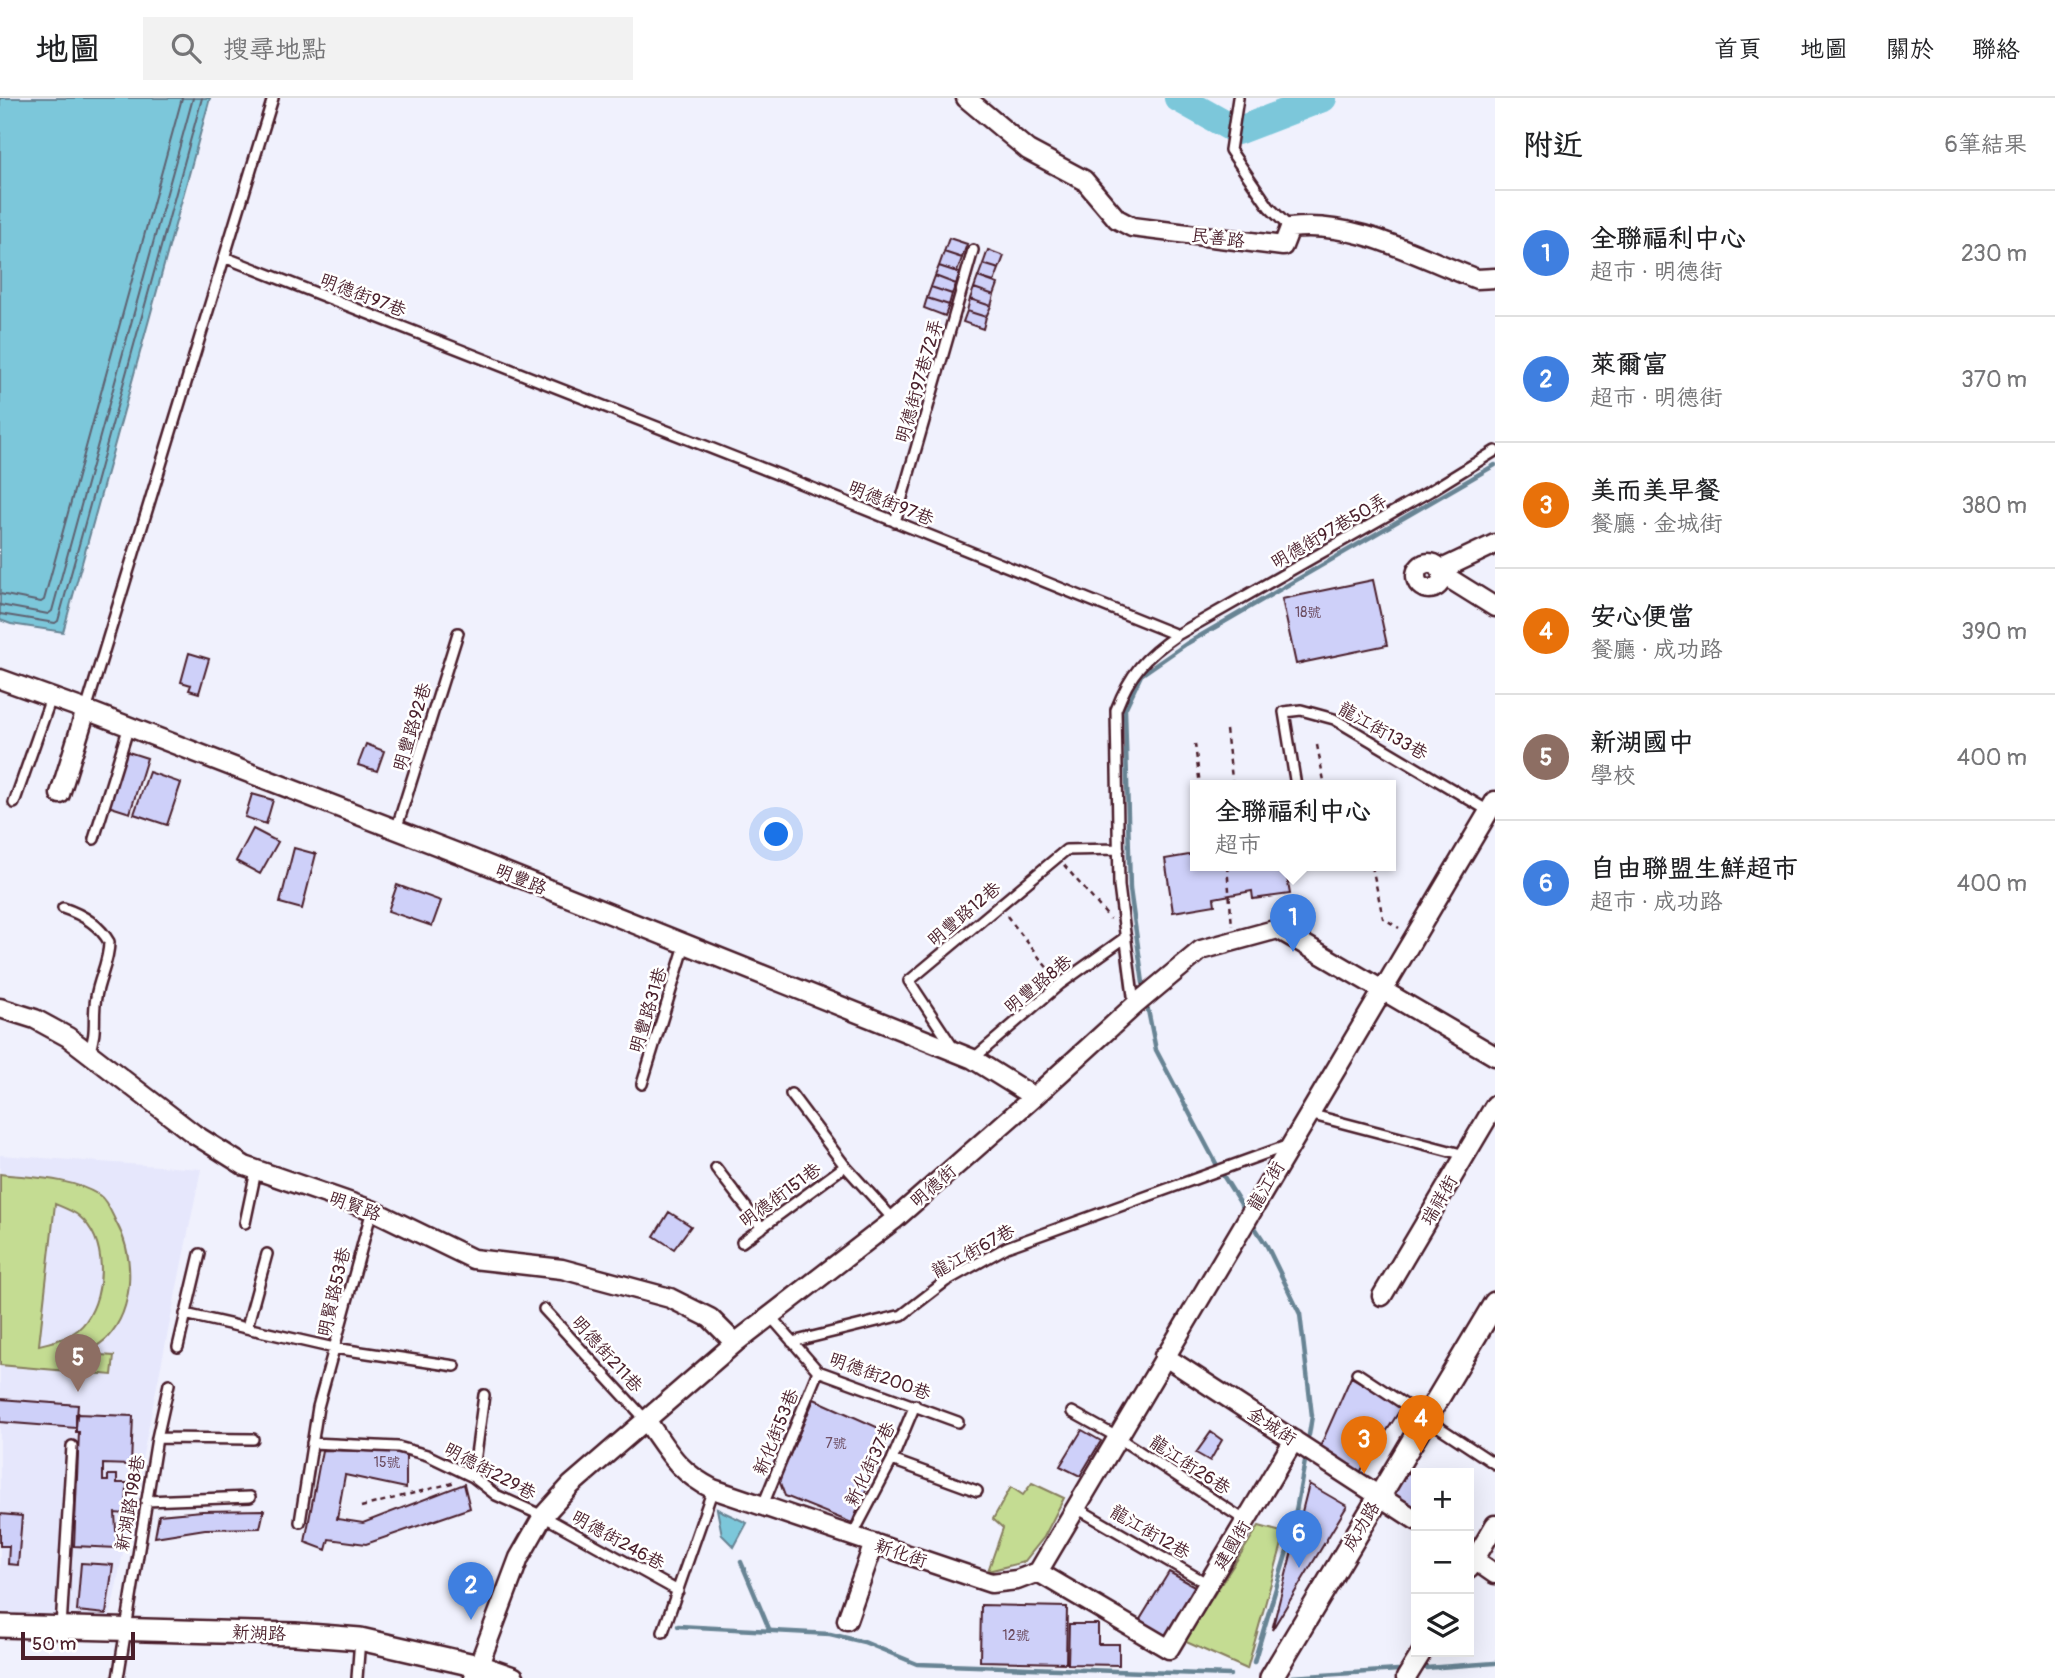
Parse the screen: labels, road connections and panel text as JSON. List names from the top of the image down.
{
  "streets": {
    "street": [
      "民善路",
      "明豐路",
      "明德街",
      "龍江街",
      "瑞祥街",
      "明賢路",
      "金城街",
      "成功路",
      "建國街",
      "新化街",
      "新湖路"
    ],
    "lane": [
      "明德街97巷",
      "明德街97巷72弄",
      "明德街97巷50弄",
      "明豐路92巷",
      "龍江街133巷",
      "明豐路12巷",
      "明豐路8巷",
      "明豐路31巷",
      "明德街151巷",
      "龍江街67巷",
      "明賢路53巷",
      "明德街211巷",
      "明德街200巷",
      "新化街53巷",
      "新化街37巷",
      "龍江街26巷",
      "明德街229巷",
      "新湖路198巷",
      "龍江街12巷",
      "明德街246巷"
    ]
  },
  "crossings": [
    ["明德街97巷", "明德街97巷72弄"],
    ["明德街97巷", "明德街97巷50弄"],
    ["明豐路92巷", "明豐路"],
    ["龍江街133巷", "龍江街"],
    ["明豐路", "明豐路12巷"],
    ["明豐路", "明豐路8巷"],
    ["明豐路", "明豐路31巷"],
    ["明豐路", "明德街"],
    ["明豐路12巷", "明豐路8巷"],
    ["明德街", "龍江街"],
    ["明德街", "明德街151巷"],
    ["明德街", "明賢路"],
    ["明德街", "明德街211巷"],
    ["明德街", "明德街200巷"],
    ["明德街", "明德街229巷"],
    ["明德街", "明德街246巷"],
    ["明德街", "新化街"],
    ["明德街", "新湖路"],
    ["龍江街", "龍江街67巷"],
    ["龍江街", "金城街"],
    ["龍江街", "龍江街26巷"],
    ["龍江街", "龍江街12巷"],
    ["龍江街", "建國街"],
    ["龍江街", "新化街"],
    ["明賢路", "明賢路53巷"],
    ["龍江街67巷", "明德街200巷"],
    ["明德街211巷", "新化街"],
    ["明德街200巷", "新化街53巷"],
    ["明德街200巷", "新化街37巷"],
    ["金城街", "成功路"],
    ["金城街", "建國街"],
    ["新化街53巷", "新化街"],
    ["新化街37巷", "新化街"],
    ["龍江街26巷", "建國街"],
    ["明德街229巷", "明德街246巷"],
    ["新湖路198巷", "新湖路"],
    ["龍江街12巷", "建國街"],
    ["建國街", "新化街"]
  ],
  "house_numbers": [
    "18號",
    "7號",
    "15號",
    "12號"
  ],
  "scale_bar": "50 m",
  "page": {
    "header": "地圖",
    "search": "搜尋地點",
    "nav": [
      "首頁",
      "地圖",
      "關於",
      "聯絡"
    ],
    "heading": ["附近", "6筆結果"],
    "list": [
      {
        "mark": "1",
        "name": "全聯福利中心",
        "note": "超市 · 明德街",
        "value": "230 m"
      },
      {
        "mark": "2",
        "name": "萊爾富",
        "note": "超市 · 明德街",
        "value": "370 m"
      },
      {
        "mark": "3",
        "name": "美而美早餐",
        "note": "餐廳 · 金城街",
        "value": "380 m"
      },
      {
        "mark": "4",
        "name": "安心便當",
        "note": "餐廳 · 成功路",
        "value": "390 m"
      },
      {
        "mark": "5",
        "name": "新湖國中",
        "note": "學校",
        "value": "400 m"
      },
      {
        "mark": "6",
        "name": "自由聯盟生鮮超市",
        "note": "超市 · 成功路",
        "value": "400 m"
      }
    ],
    "popup": ["全聯福利中心", "超市"],
    "pins": [
      "1",
      "5",
      "4",
      "3",
      "6",
      "2"
    ],
    "map_buttons": ["+", "−"],
    "scale": "50 m"
  }
}
